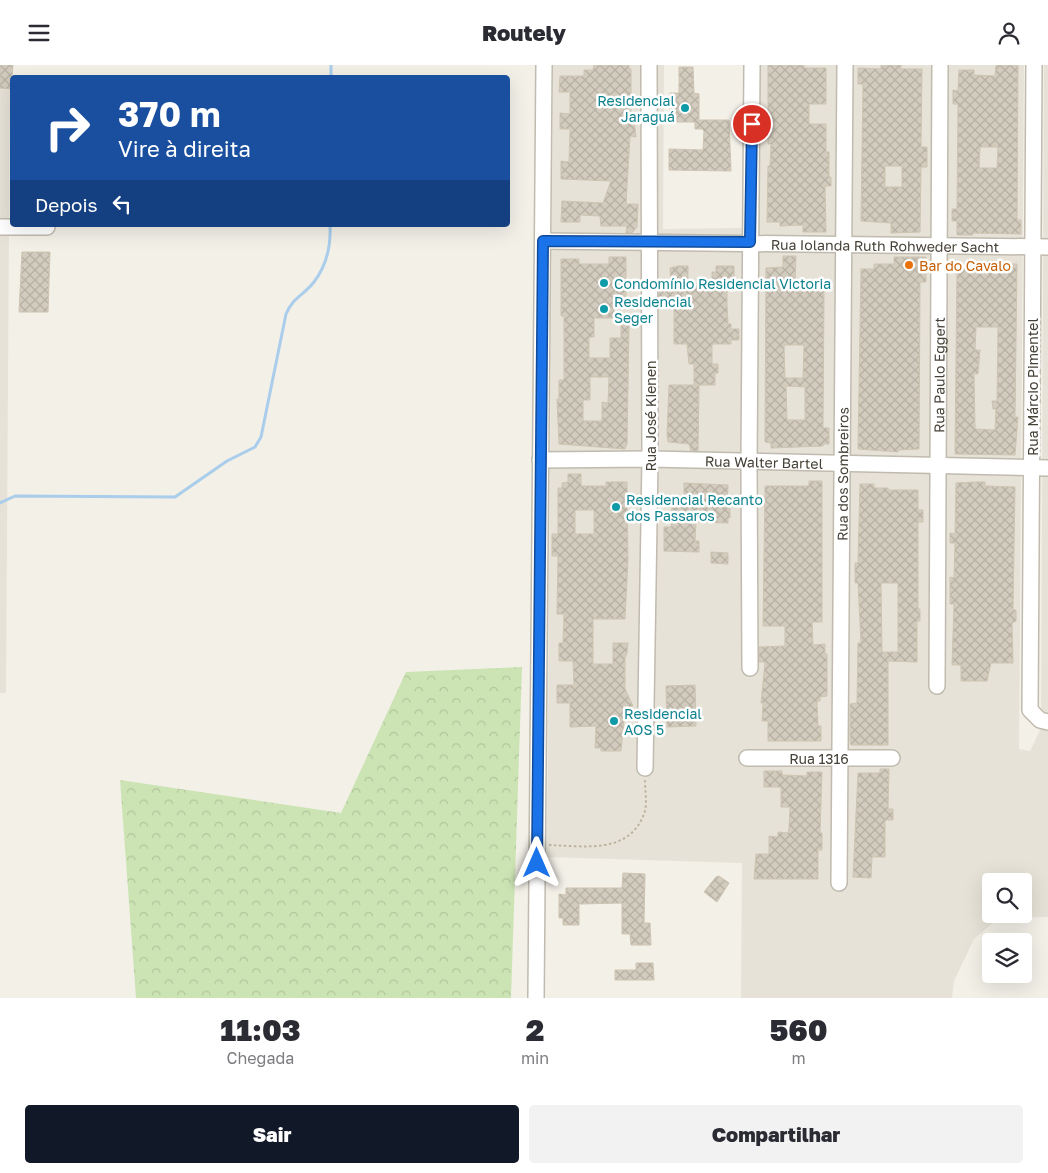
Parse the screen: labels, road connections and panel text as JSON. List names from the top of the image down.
{
  "streets": {
    "street": [
      "Rua Iolanda Ruth Rohweder Sacht",
      "Rua Paulo Eggert",
      "Rua Márcio Pimentel",
      "Rua José Kienen",
      "Rua Walter Bartel",
      "Rua dos Sombreiros",
      "Rua 1316"
    ]
  },
  "crossings": [
    ["Rua Iolanda Ruth Rohweder Sacht", "Rua Paulo Eggert"],
    ["Rua Iolanda Ruth Rohweder Sacht", "Rua Márcio Pimentel"],
    ["Rua Iolanda Ruth Rohweder Sacht", "Rua José Kienen"],
    ["Rua Iolanda Ruth Rohweder Sacht", "Rua dos Sombreiros"],
    ["Rua Paulo Eggert", "Rua Walter Bartel"],
    ["Rua Márcio Pimentel", "Rua Walter Bartel"],
    ["Rua José Kienen", "Rua Walter Bartel"],
    ["Rua Walter Bartel", "Rua dos Sombreiros"],
    ["Rua dos Sombreiros", "Rua 1316"]
  ],
  "places": [
    "Residencial Jaraguá",
    "Bar do Cavalo",
    "Condomínio Residencial Victoria",
    "Residencial Seger",
    "Residencial Recanto dos Passaros",
    "Residencial AOS 5"
  ],
  "page": {
    "header": "Routely",
    "turn": ["370 m", "Vire à direita"],
    "then": "Depois",
    "eta": [
      "11:03",
      "Chegada",
      "2",
      "min",
      "560",
      "m"
    ],
    "buttons": ["Sair", "Compartilhar"]
  }
}
